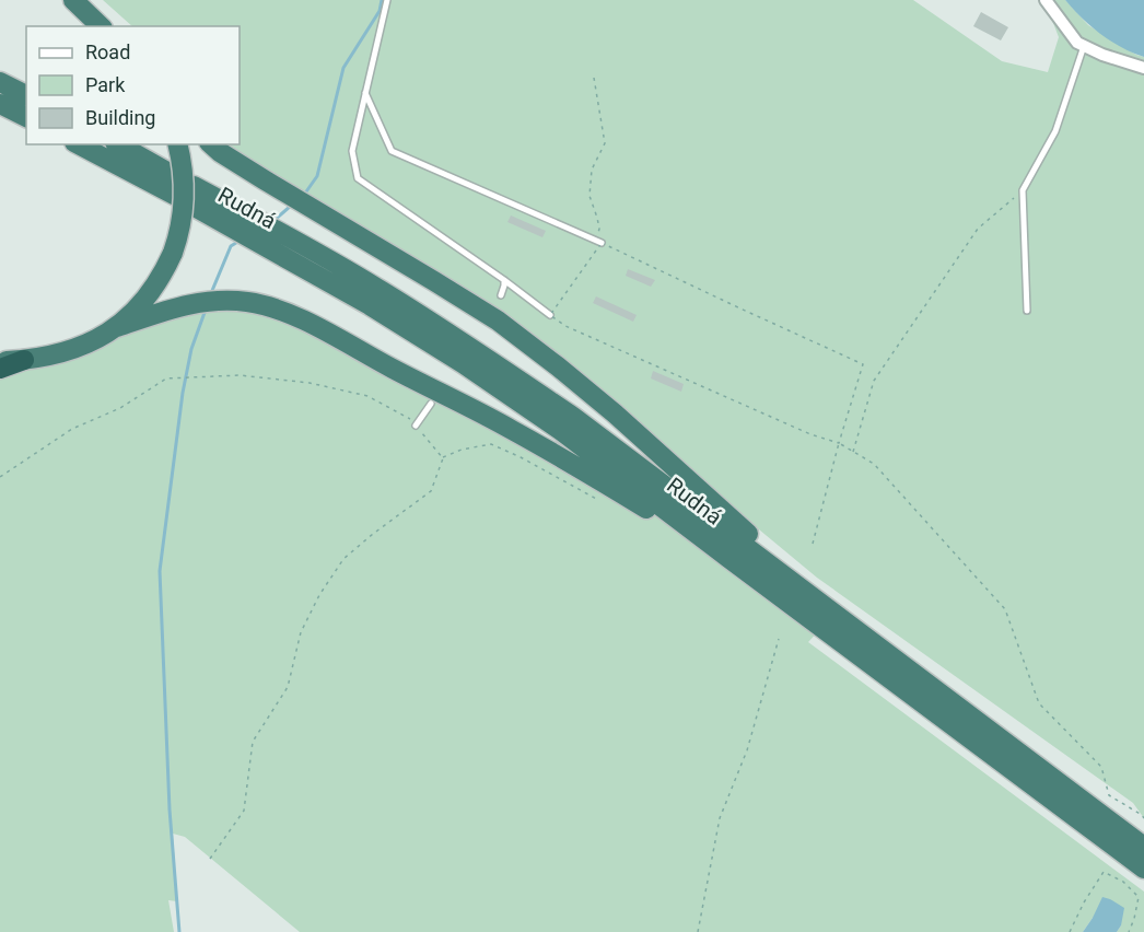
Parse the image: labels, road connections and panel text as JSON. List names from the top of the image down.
{
  "streets": {
    "highway": ["Rudná"]
  },
  "legend": ["Road", "Park", "Building"]
}
